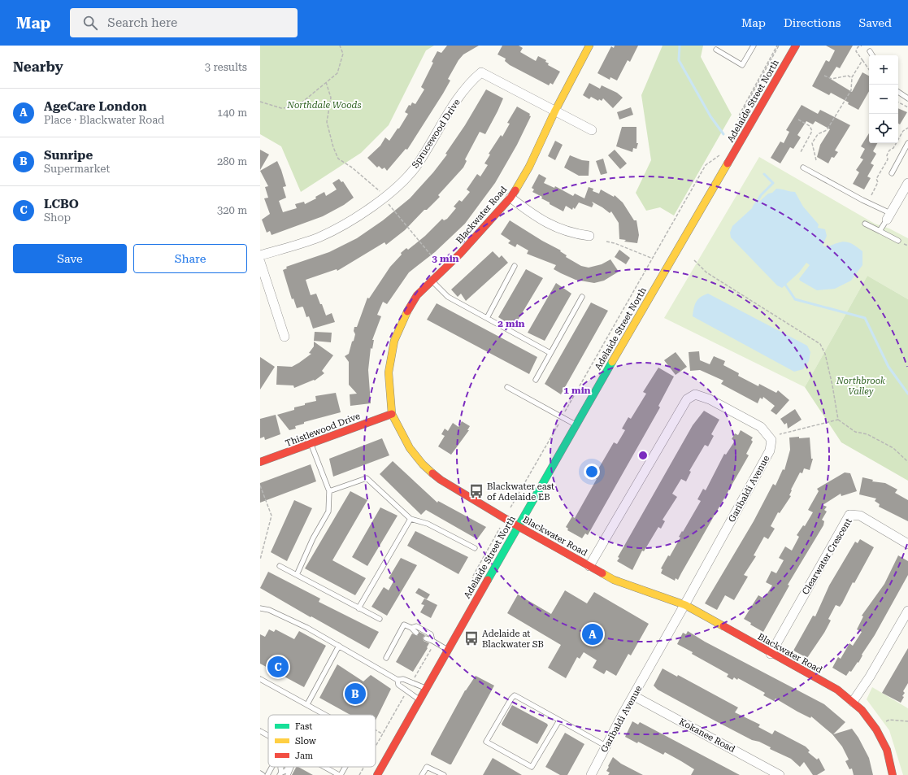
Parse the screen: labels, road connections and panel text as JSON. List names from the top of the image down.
{
  "streets": {
    "street": [
      "Adelaide Street North",
      "Sprucewood Drive",
      "Blackwater Road",
      "Thistlewood Drive",
      "Garibaldi Avenue",
      "Clearwater Crescent",
      "Kokanee Road"
    ]
  },
  "crossings": [
    ["Adelaide Street North", "Blackwater Road"],
    ["Sprucewood Drive", "Blackwater Road"],
    ["Blackwater Road", "Thistlewood Drive"],
    ["Blackwater Road", "Garibaldi Avenue"],
    ["Blackwater Road", "Clearwater Crescent"],
    ["Garibaldi Avenue", "Kokanee Road"]
  ],
  "parks": ["Northdale Woods", "Northbrook Valley"],
  "places": {
    "bus stop": ["Blackwater east of Adelaide EB", "Adelaide at Blackwater SB"]
  },
  "legend": ["Fast", "Slow", "Jam"],
  "page": {
    "header": "Map",
    "search": "Search here",
    "nav": ["Map", "Directions", "Saved"],
    "heading": ["Nearby", "3 results"],
    "map_buttons": ["+", "−"],
    "list": [
      {
        "mark": "A",
        "name": "AgeCare London",
        "note": "Place · Blackwater Road",
        "value": "140 m"
      },
      {
        "mark": "B",
        "name": "Sunripe",
        "note": "Supermarket",
        "value": "280 m"
      },
      {
        "mark": "C",
        "name": "LCBO",
        "note": "Shop",
        "value": "320 m"
      }
    ],
    "buttons": ["Save", "Share"],
    "pins": ["A", "C", "B"]
  },
  "rings": ["3 min", "2 min", "1 min"]
}
